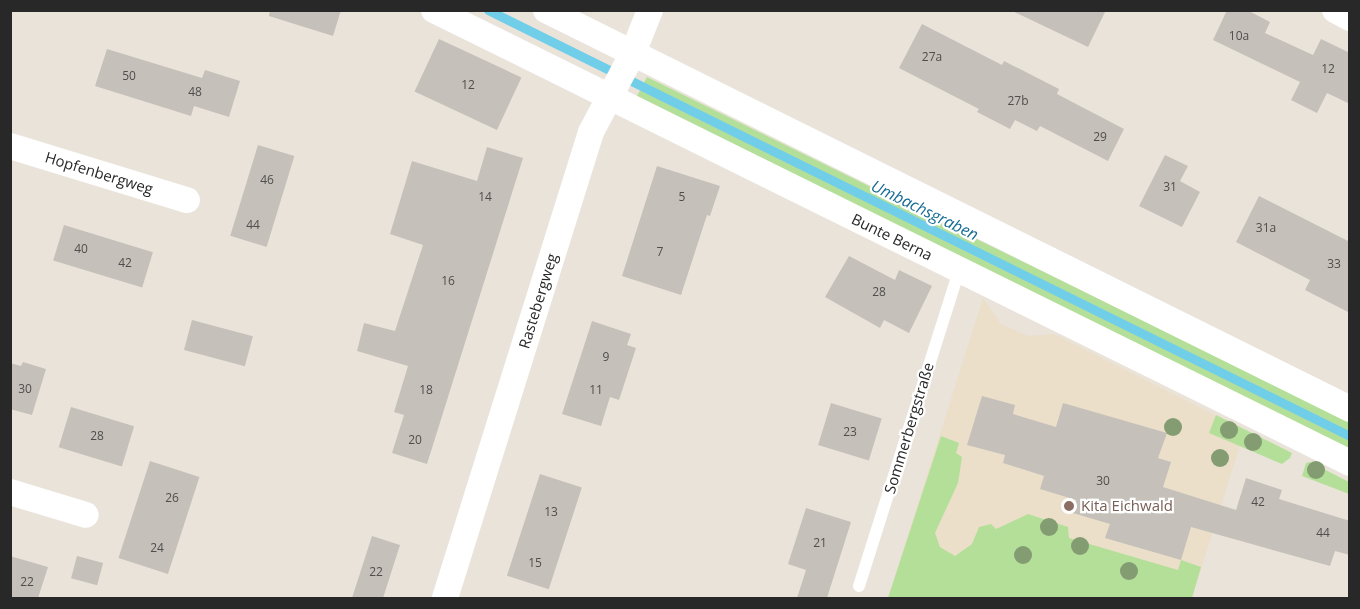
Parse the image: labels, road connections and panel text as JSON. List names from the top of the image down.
{
  "streets": {
    "street": ["Hopfenbergweg", "Bunte Berna", "Rastebergweg"],
    "lane": ["Sommerbergstraße"]
  },
  "crossings": [
    ["Bunte Berna", "Rastebergweg"],
    ["Bunte Berna", "Sommerbergstraße"]
  ],
  "water": ["Umbachsgraben"],
  "places": ["Kita Eichwald"],
  "house_numbers": [
    "10a",
    "27a",
    "12",
    "50",
    "12",
    "48",
    "27b",
    "29",
    "46",
    "31",
    "14",
    "5",
    "44",
    "31a",
    "40",
    "7",
    "42",
    "33",
    "16",
    "28",
    "9",
    "30",
    "18",
    "11",
    "23",
    "28",
    "20",
    "30",
    "26",
    "42",
    "13",
    "44",
    "21",
    "24",
    "15",
    "22",
    "22"
  ]
}
